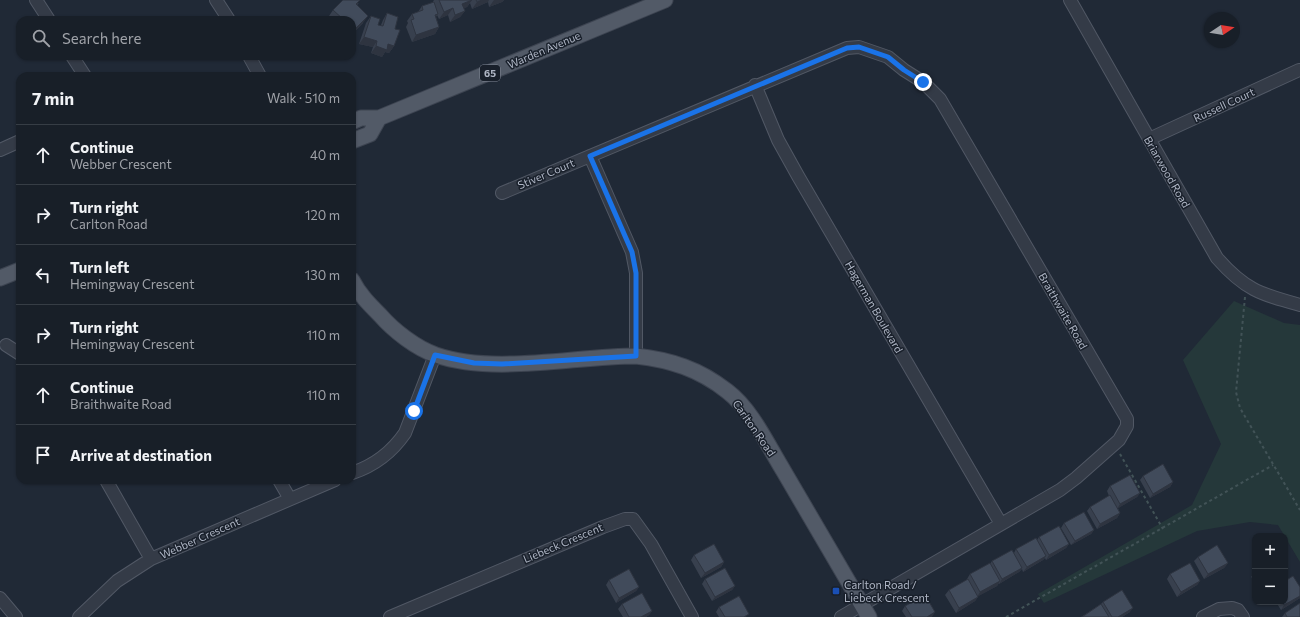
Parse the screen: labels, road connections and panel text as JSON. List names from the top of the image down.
{
  "streets": {
    "main road": ["Warden Avenue", "65", "Carlton Road"],
    "street": [
      "Russell Court",
      "Briarwood Road",
      "Stiver Court",
      "Hagerman Boulevard",
      "Braithwaite Road",
      "Webber Crescent",
      "Liebeck Crescent"
    ]
  },
  "crossings": [
    ["Russell Court", "Briarwood Road"],
    ["Stiver Court", "Braithwaite Road"],
    ["Hagerman Boulevard", "Braithwaite Road"],
    ["Braithwaite Road", "Carlton Road"]
  ],
  "places": {
    "transit": ["Carlton Road / Liebeck Crescent"]
  },
  "north": "right",
  "page": {
    "search": "Search here",
    "heading": ["7 min", "Walk · 510 m"],
    "list": [
      ["Continue", "Webber Crescent", "40 m"],
      ["Turn right", "Carlton Road", "120 m"],
      ["Turn left", "Hemingway Crescent", "130 m"],
      ["Turn right", "Hemingway Crescent", "110 m"],
      ["Continue", "Braithwaite Road", "110 m"],
      "Arrive at destination"
    ],
    "map_buttons": ["+", "−"]
  }
}
